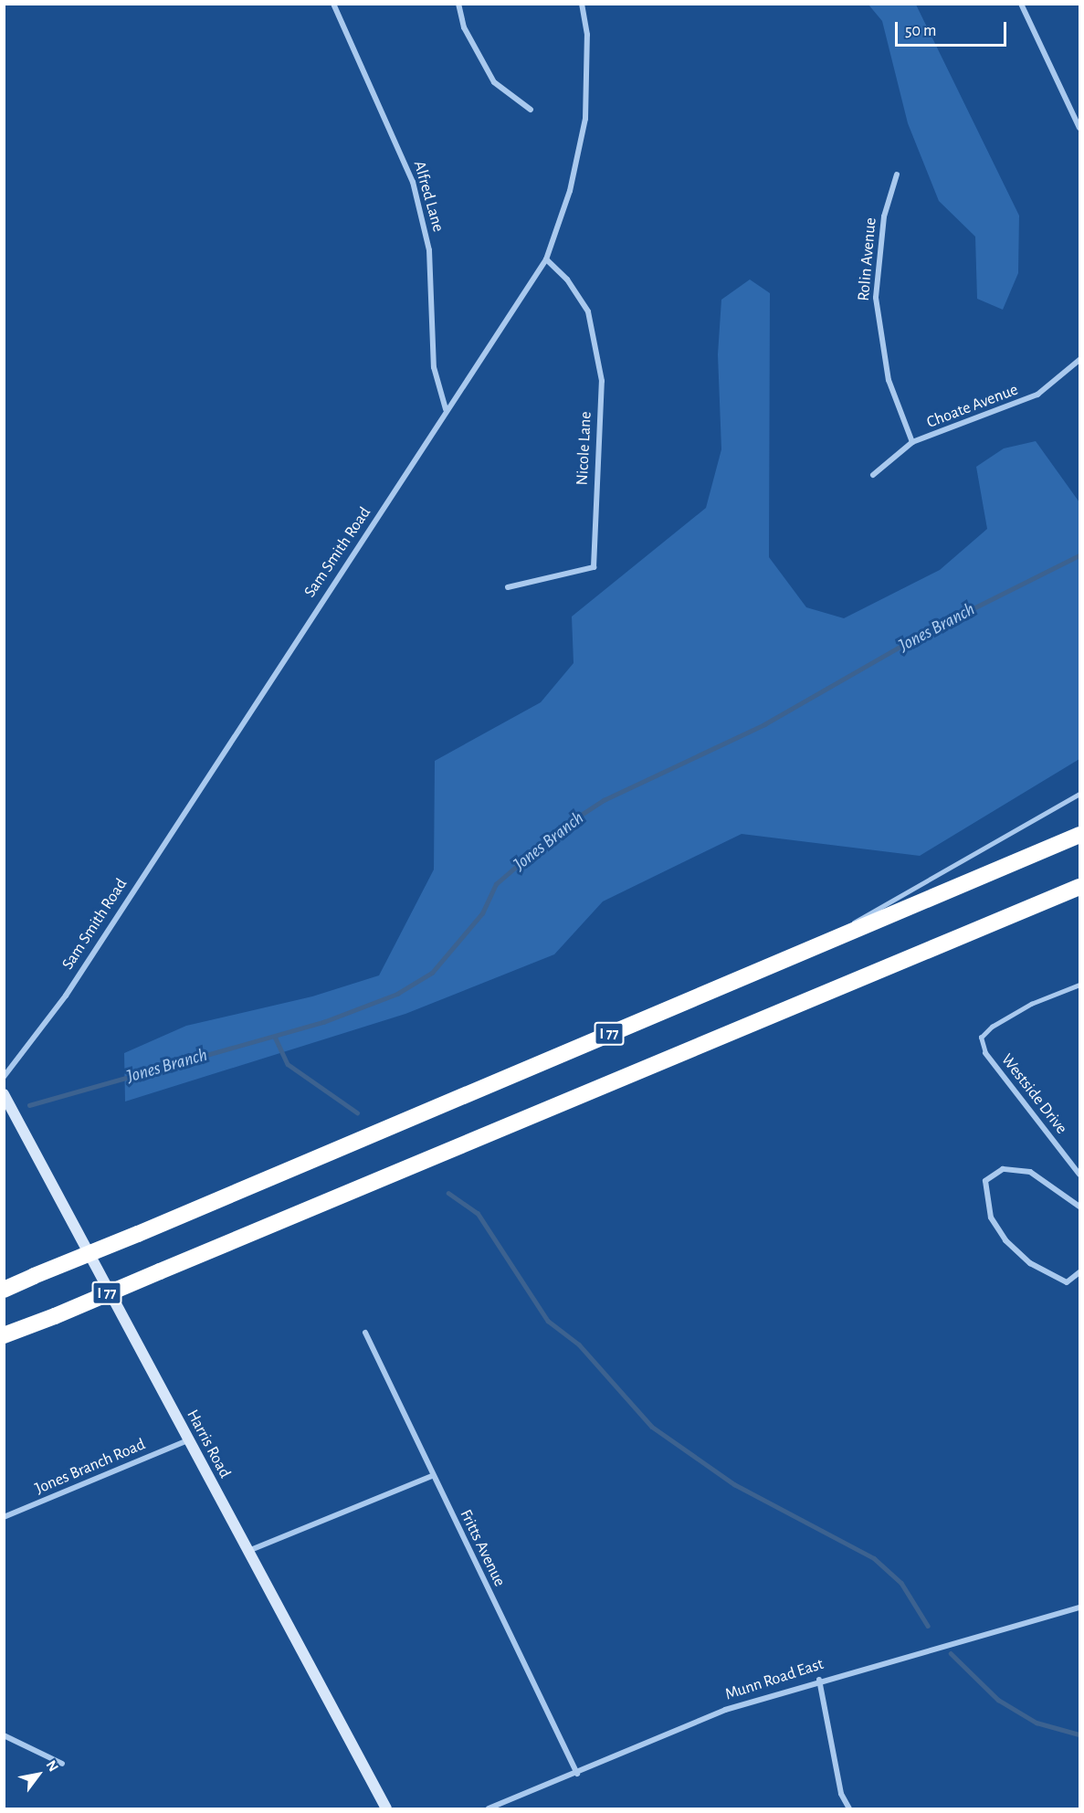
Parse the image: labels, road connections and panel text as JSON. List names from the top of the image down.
{
  "streets": {
    "highway": ["I 77"],
    "street": [
      "Alfred Lane",
      "Rolin Avenue",
      "Choate Avenue",
      "Nicole Lane",
      "Sam Smith Road",
      "Westside Drive",
      "Harris Road",
      "Jones Branch Road",
      "Fritts Avenue",
      "Munn Road East"
    ]
  },
  "crossings": [
    ["Alfred Lane", "Sam Smith Road"],
    ["Rolin Avenue", "Choate Avenue"],
    ["Nicole Lane", "Sam Smith Road"],
    ["Harris Road", "Jones Branch Road"],
    ["Fritts Avenue", "Munn Road East"]
  ],
  "water": ["Jones Branch"],
  "scale_bar": "50 m",
  "north": "top right"
}
